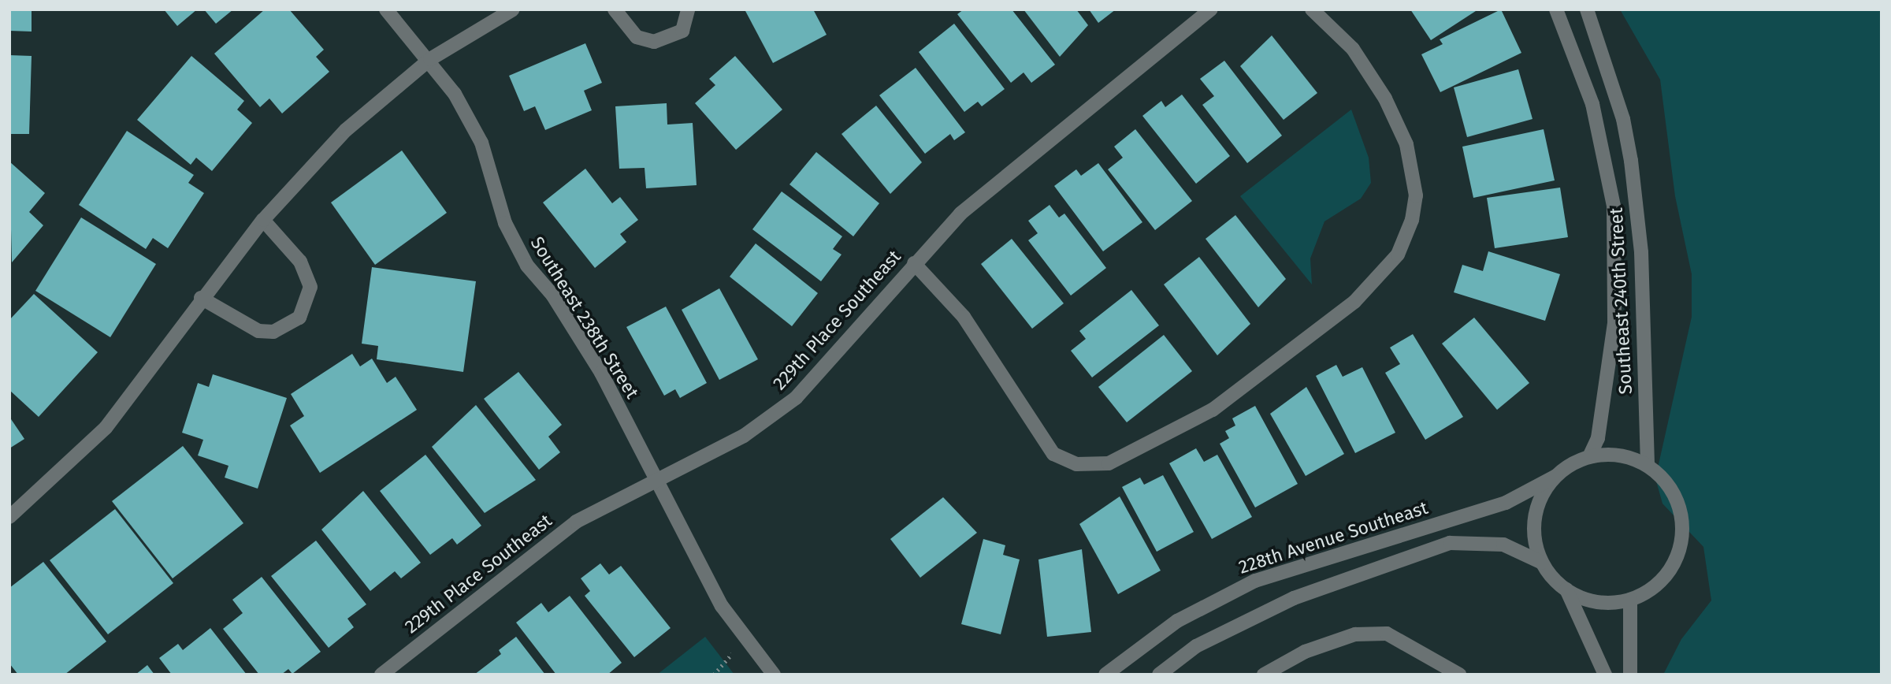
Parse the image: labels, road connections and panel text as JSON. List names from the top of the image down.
{
  "streets": {
    "street": [
      "Southeast 240th Street",
      "Southeast 238th Street",
      "229th Place Southeast",
      "228th Avenue Southeast"
    ]
  },
  "crossings": [
    ["Southeast 240th Street", "228th Avenue Southeast"],
    ["Southeast 238th Street", "229th Place Southeast"]
  ]
}
